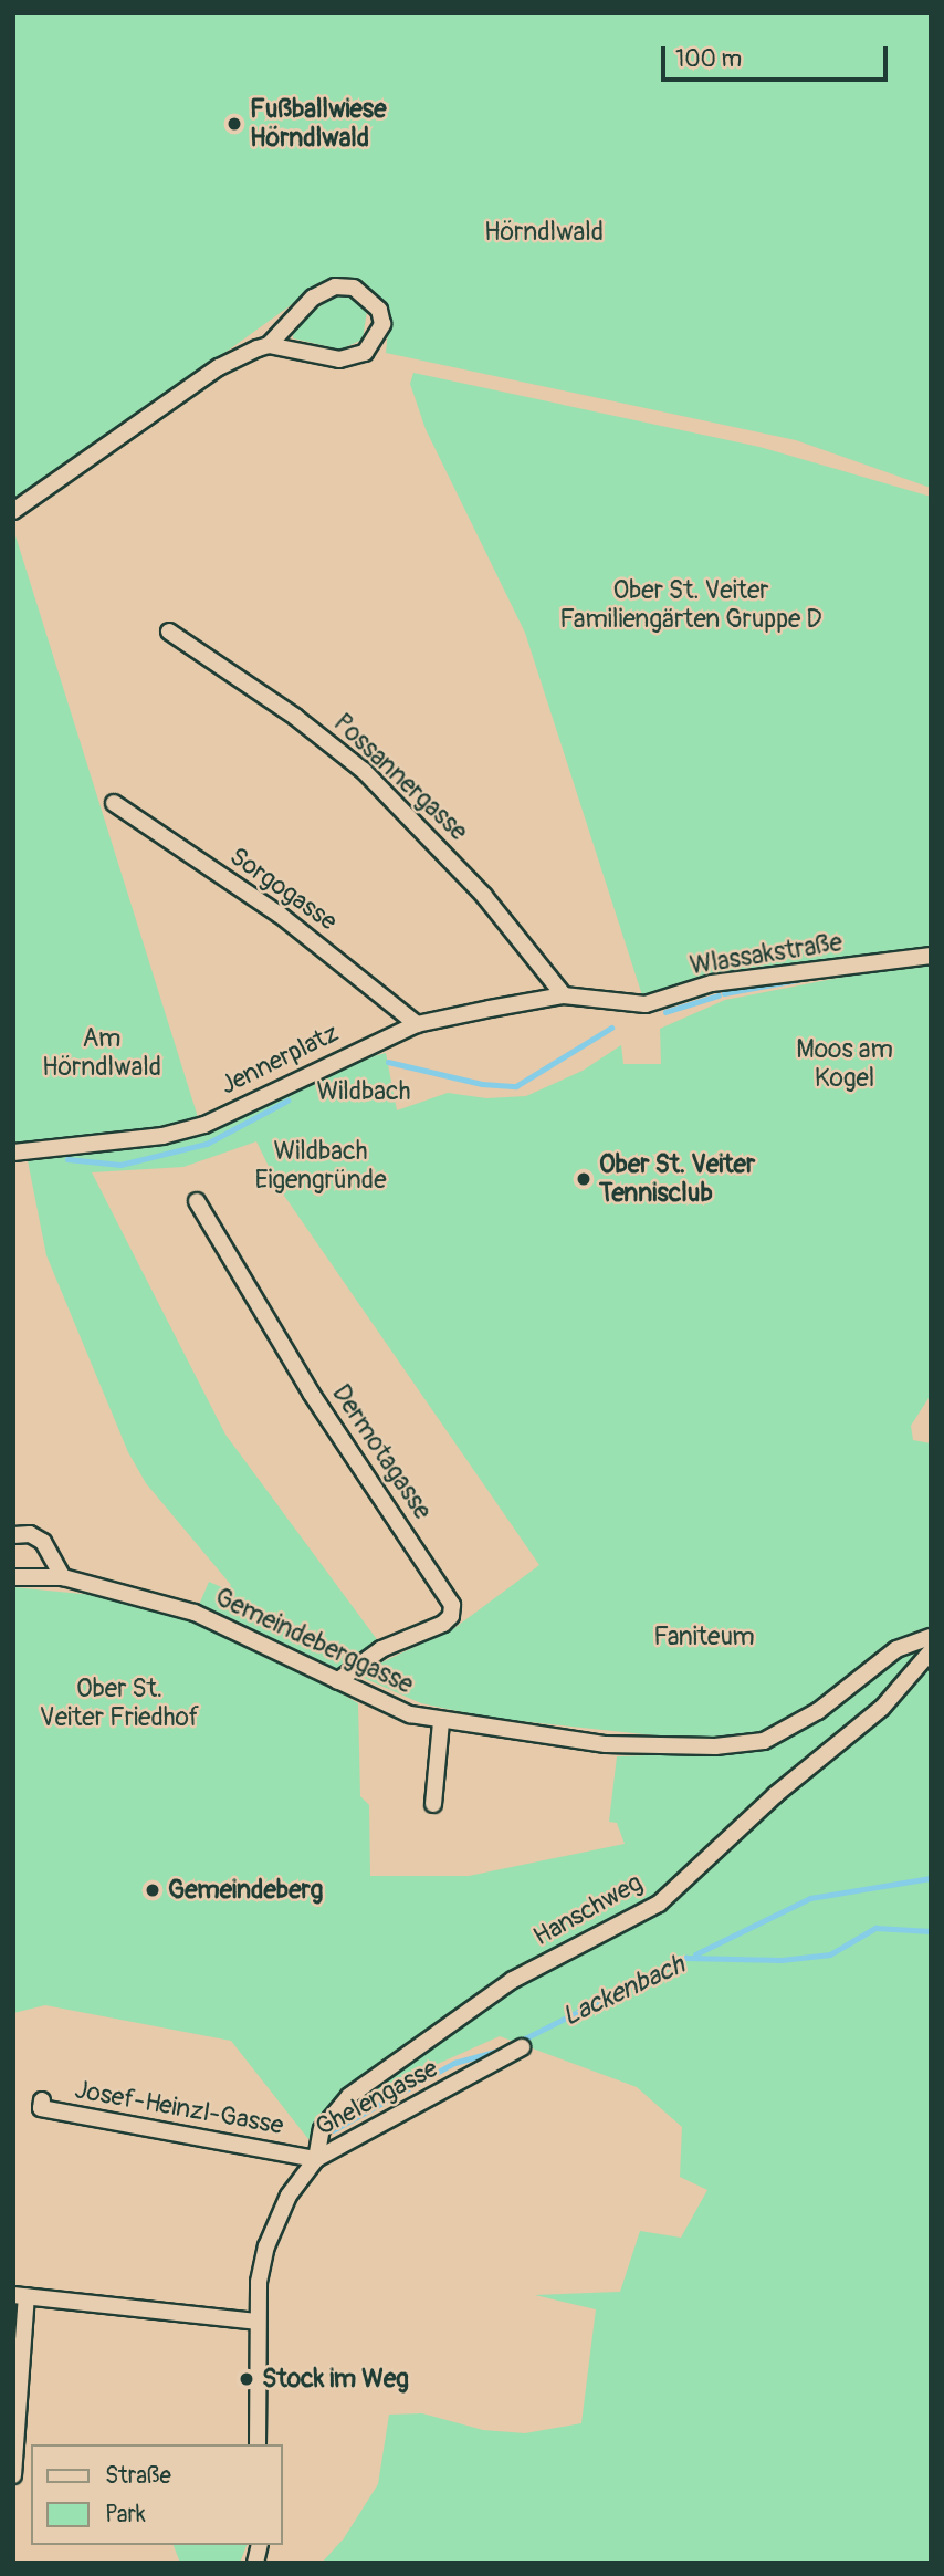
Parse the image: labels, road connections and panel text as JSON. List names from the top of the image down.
{
  "streets": {
    "street": [
      "Possannergasse",
      "Sorgogasse",
      "Wlassakstraße",
      "Jennerplatz",
      "Dermotagasse",
      "Gemeindeberggasse",
      "Hanschweg",
      "Ghelengasse",
      "Josef-Heinzl-Gasse"
    ]
  },
  "crossings": [
    ["Possannergasse", "Wlassakstraße"],
    ["Possannergasse", "Jennerplatz"],
    ["Sorgogasse", "Jennerplatz"],
    ["Wlassakstraße", "Jennerplatz"],
    ["Dermotagasse", "Gemeindeberggasse"],
    ["Hanschweg", "Ghelengasse"],
    ["Hanschweg", "Josef-Heinzl-Gasse"],
    ["Ghelengasse", "Josef-Heinzl-Gasse"]
  ],
  "water": ["Lackenbach"],
  "parks": [
    "Hörndlwald",
    "Ober St. Veiter Familiengärten Gruppe D",
    "Am Hörndlwald",
    "Moos am Kogel",
    "Wildbach",
    "Wildbach Eigengründe",
    "Faniteum",
    "Ober St. Veiter Friedhof"
  ],
  "places": [
    "Fußballwiese Hörndlwald",
    "Ober St. Veiter Tennisclub",
    "Gemeindeberg",
    "Stock im Weg"
  ],
  "legend": ["Straße", "Park"],
  "scale_bar": "100 m"
}
